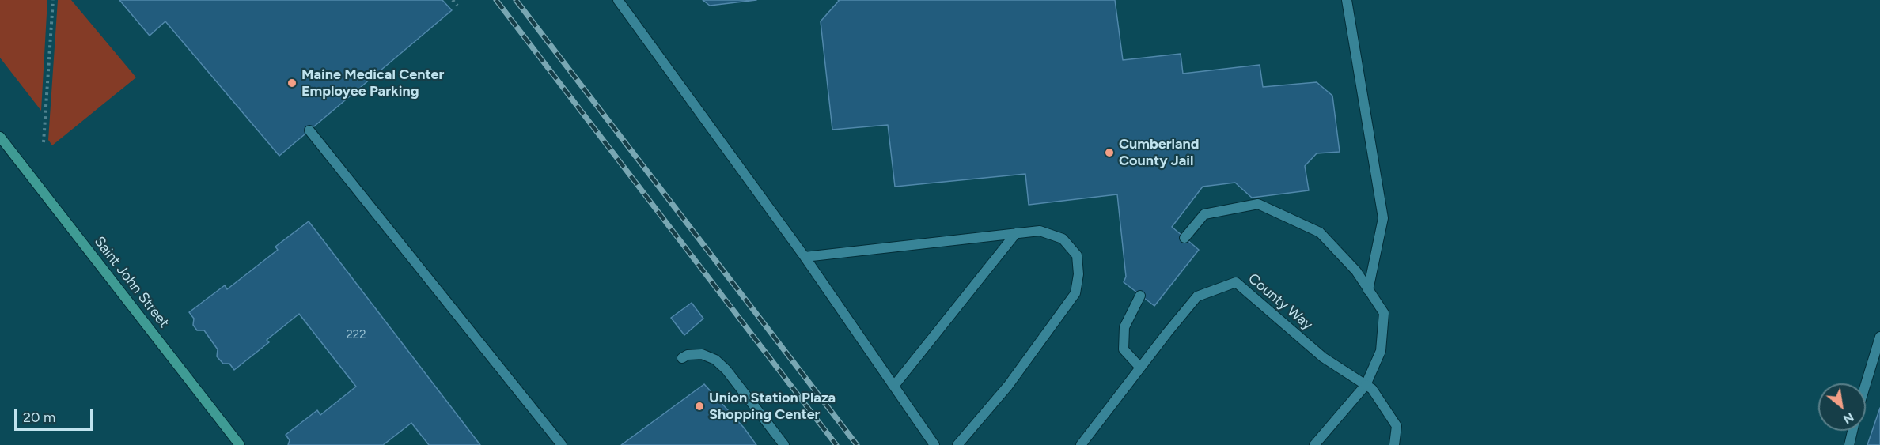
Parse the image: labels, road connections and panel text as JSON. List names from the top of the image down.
{
  "streets": {
    "main road": ["Saint John Street"],
    "street": ["County Way"]
  },
  "places": ["Maine Medical Center Employee Parking", "Cumberland County Jail", "Union Station Plaza Shopping Center"],
  "house_numbers": ["222"],
  "scale_bar": "20 m",
  "north": "bottom right"
}
